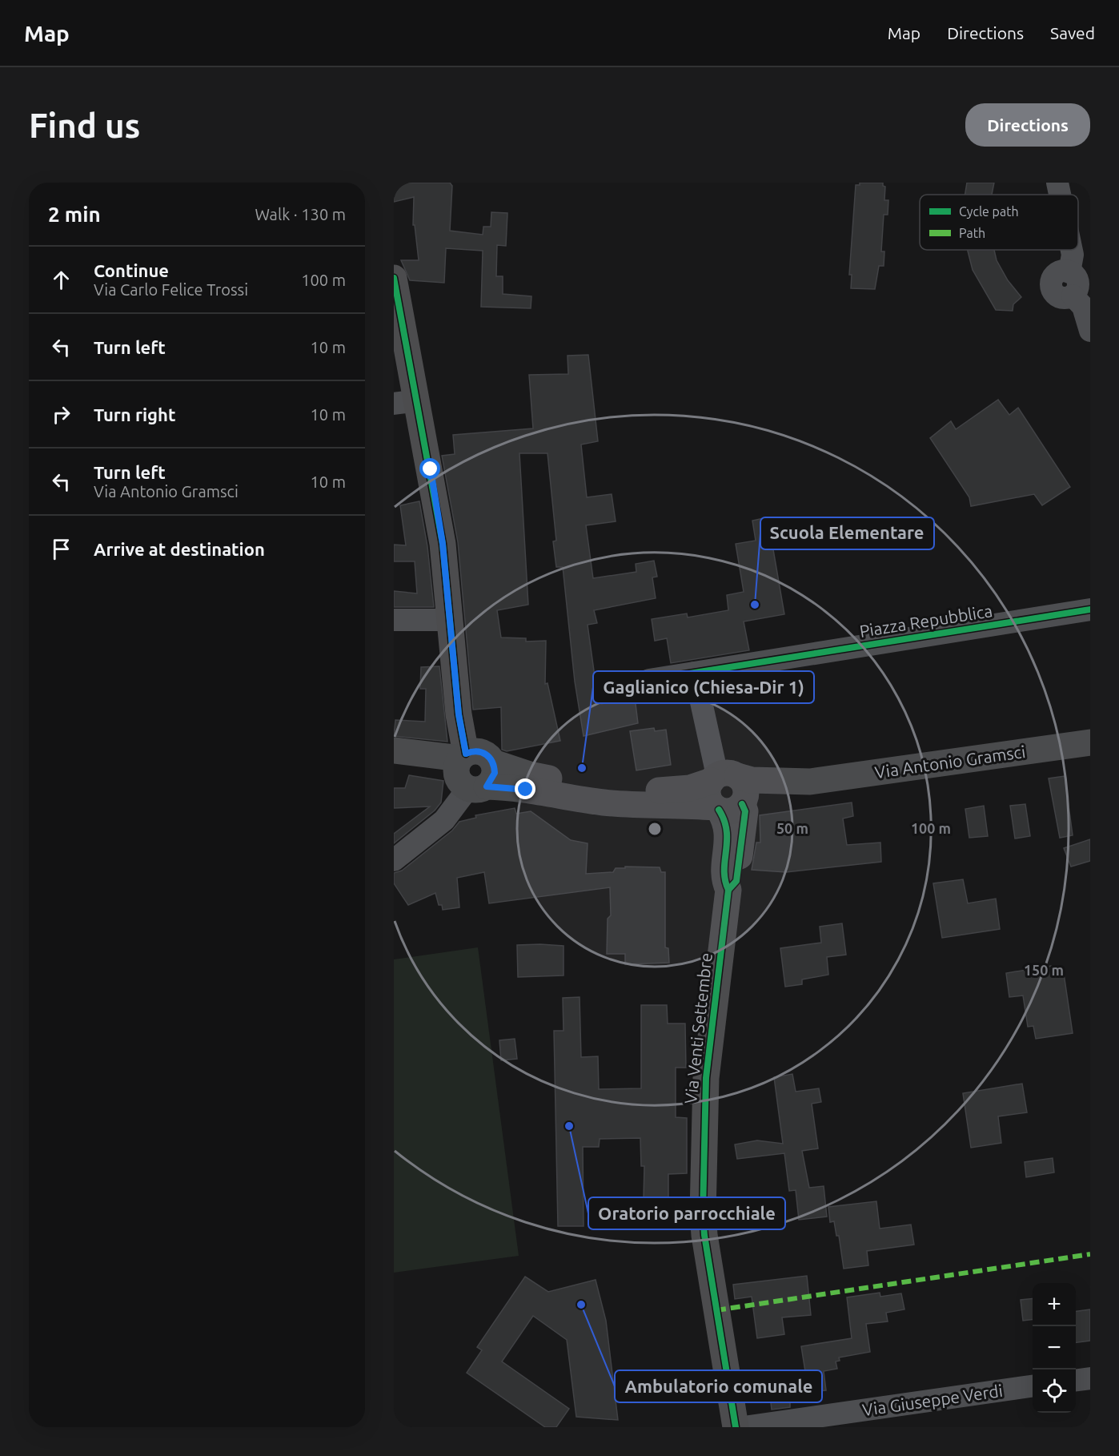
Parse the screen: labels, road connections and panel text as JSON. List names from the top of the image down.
{
  "streets": {
    "main road": ["Via Antonio Gramsci"],
    "street": ["Piazza Repubblica", "Via Venti Settembre", "Via Giuseppe Verdi"]
  },
  "crossings": [
    ["Via Antonio Gramsci", "Via Venti Settembre"]
  ],
  "places": [
    "Scuola Elementare",
    "Gaglianico (Chiesa-Dir 1)",
    "Oratorio parrocchiale",
    "Ambulatorio comunale"
  ],
  "legend": ["Cycle path", "Path"],
  "page": {
    "header": "Map",
    "nav": ["Map", "Directions", "Saved"],
    "buttons": "Directions",
    "title": "Find us",
    "heading": ["2 min", "Walk · 130 m"],
    "list": [
      ["Continue", "Via Carlo Felice Trossi", "100 m"],
      ["Turn left", "10 m"],
      ["Turn right", "10 m"],
      ["Turn left", "Via Antonio Gramsci", "10 m"],
      "Arrive at destination"
    ],
    "map_buttons": ["+", "−"]
  },
  "rings": ["50 m", "100 m", "150 m"]
}
